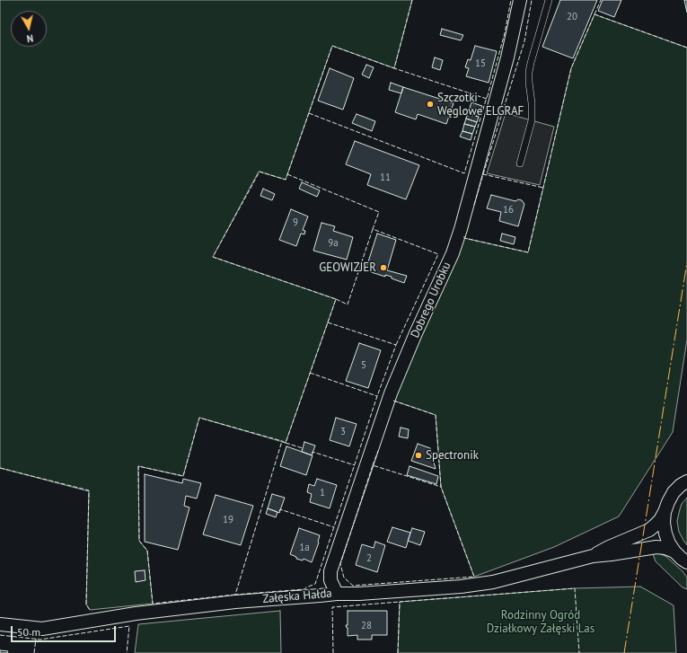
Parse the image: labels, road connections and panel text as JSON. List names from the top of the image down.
{
  "streets": {
    "street": ["Dobrego Urobku", "Załęska Hałda"]
  },
  "crossings": [
    ["Dobrego Urobku", "Załęska Hałda"]
  ],
  "parks": ["Rodzinny Ogród Działkowy Załęski Las"],
  "places": ["Szczotki Węglowe ELGRAF", "GEOWIZJER", "Spectronik"],
  "house_numbers": [
    "20",
    "15",
    "11",
    "16",
    "9",
    "9a",
    "5",
    "3",
    "1",
    "19",
    "1a",
    "2",
    "28"
  ],
  "scale_bar": "50 m",
  "north": "bottom"
}
